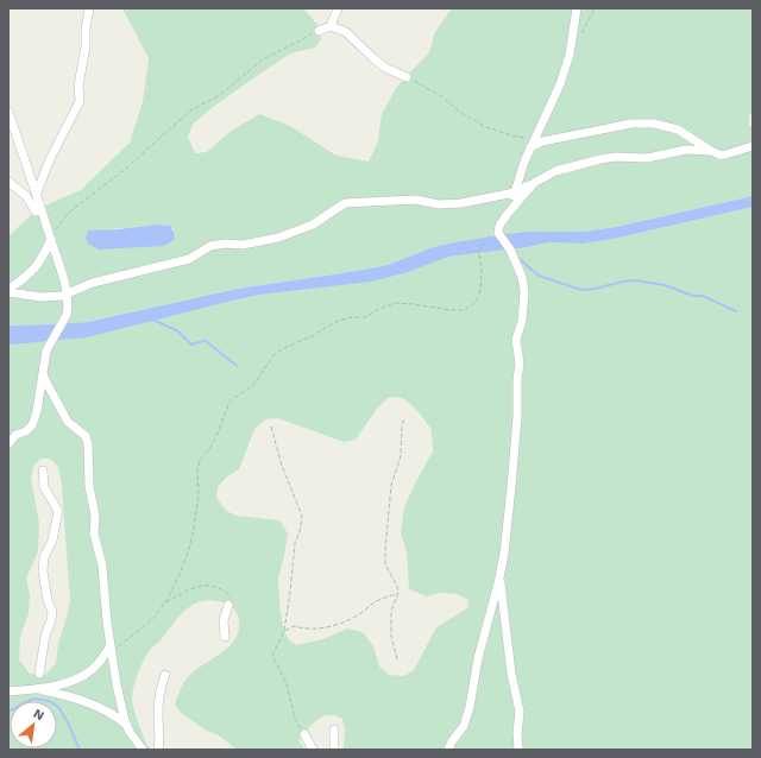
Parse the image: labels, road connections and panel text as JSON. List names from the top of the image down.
{
  "north": "top right"
}
